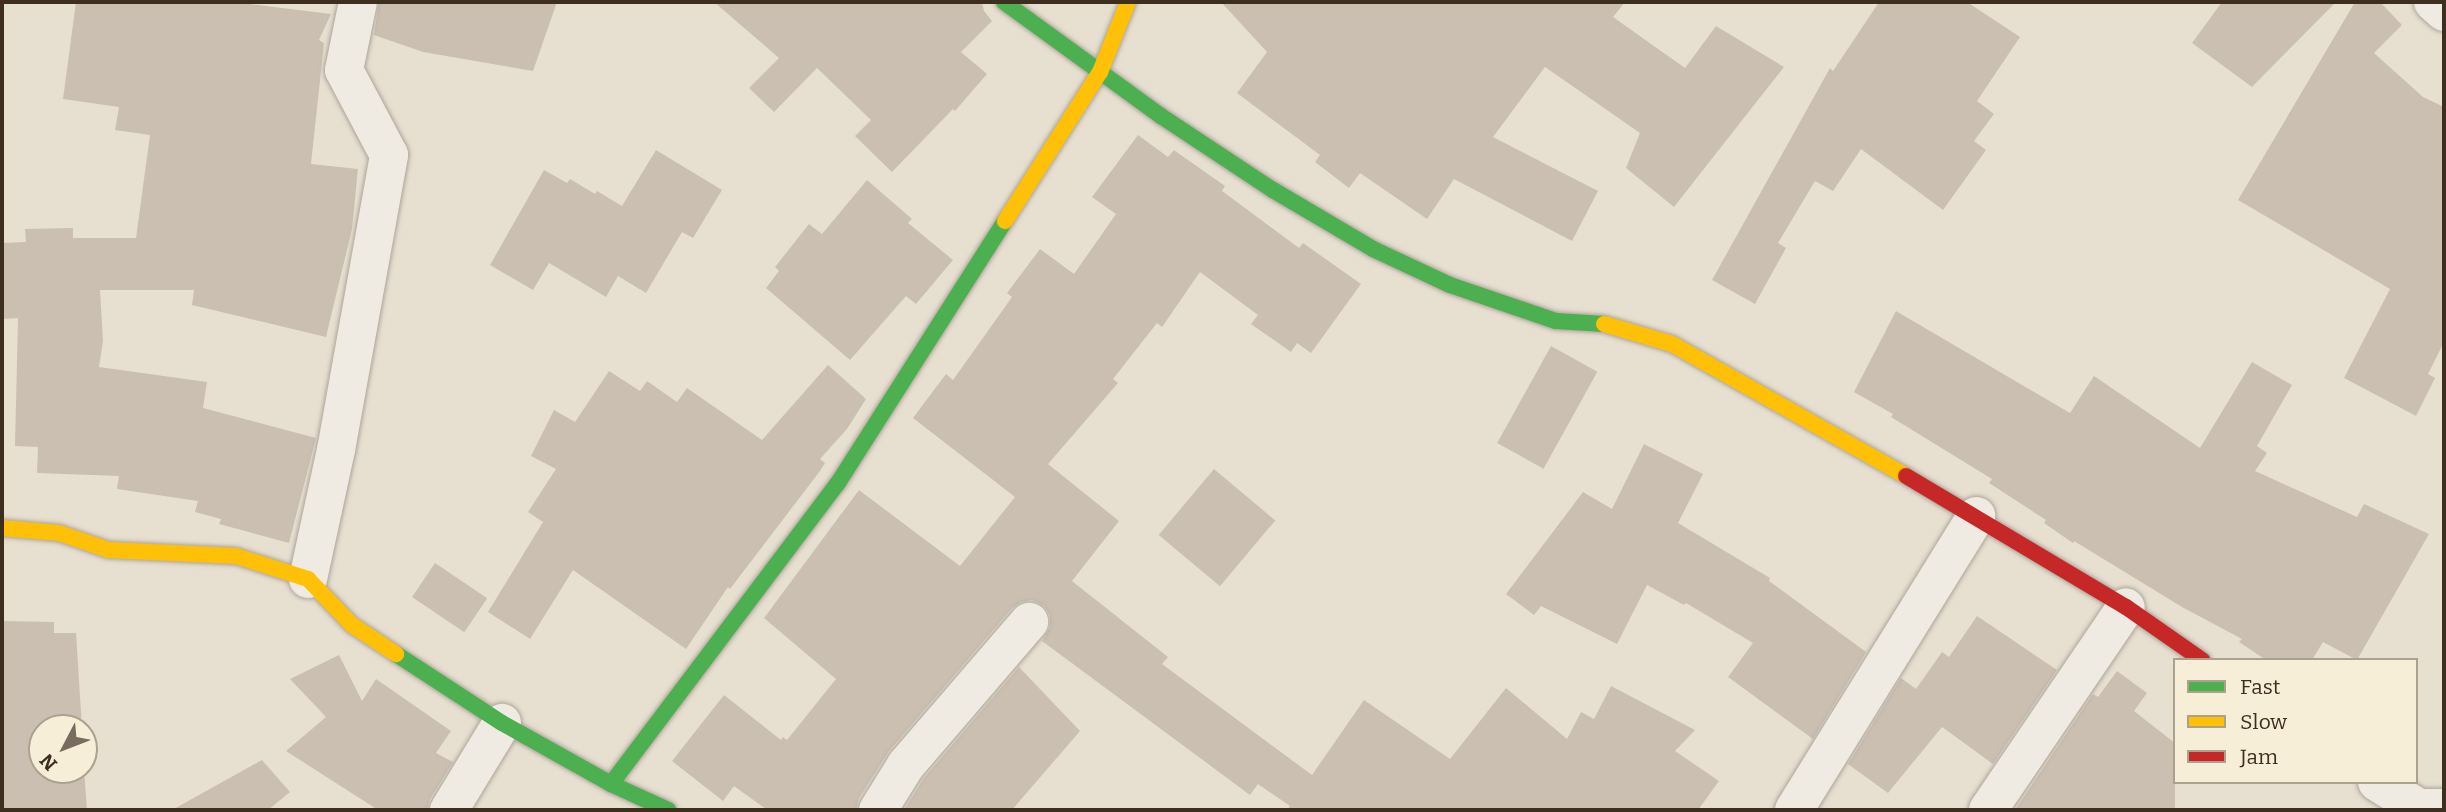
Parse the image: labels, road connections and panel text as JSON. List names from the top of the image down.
{
  "legend": ["Fast", "Slow", "Jam"],
  "north": "bottom left"
}
